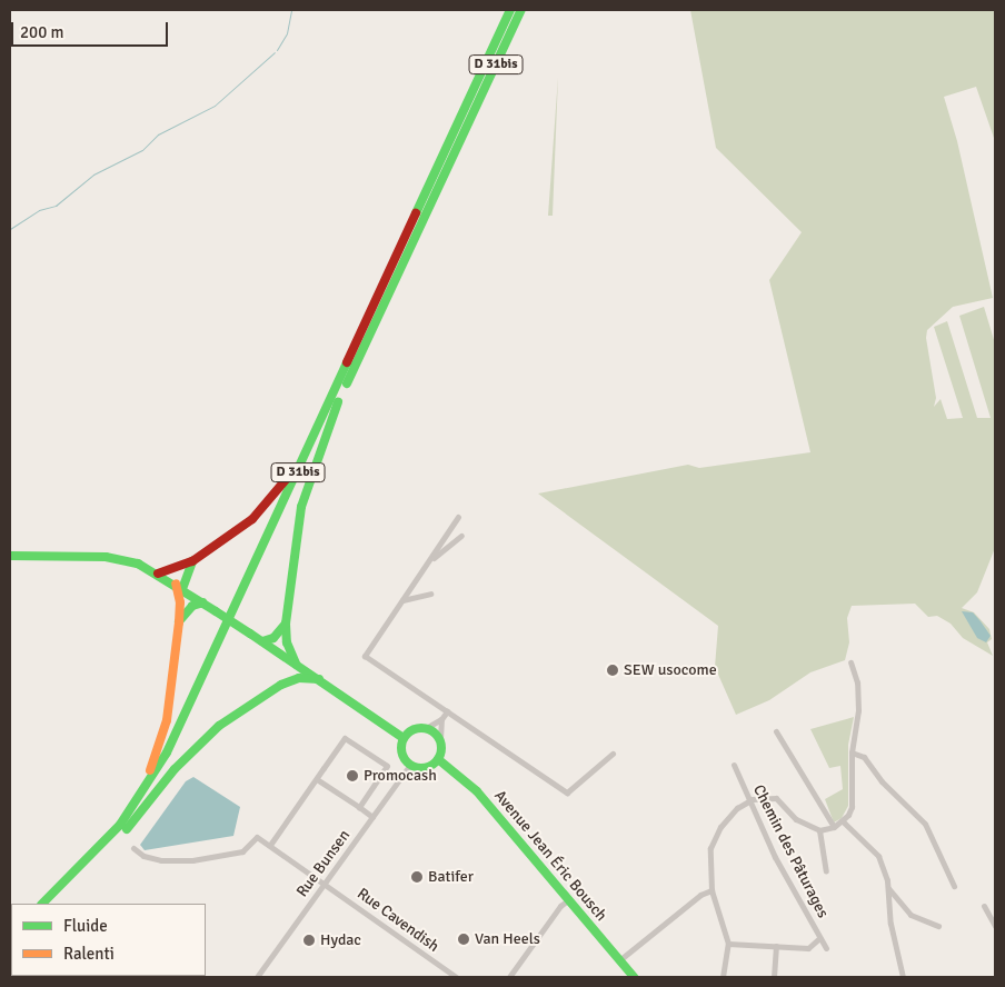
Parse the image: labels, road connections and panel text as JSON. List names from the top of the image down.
{
  "streets": {
    "main road": ["D 31bis", "Avenue Jean Éric Bousch"],
    "street": ["Chemin des Pâturages", "Rue Bunsen", "Rue Cavendish"]
  },
  "crossings": [
    ["Avenue Jean Éric Bousch", "Rue Bunsen"],
    ["Rue Bunsen", "Rue Cavendish"]
  ],
  "places": [
    "SEW usocome",
    "Promocash",
    "Batifer",
    "Van Heels",
    "Hydac"
  ],
  "legend": ["Fluide", "Ralenti"],
  "scale_bar": "200 m"
}
